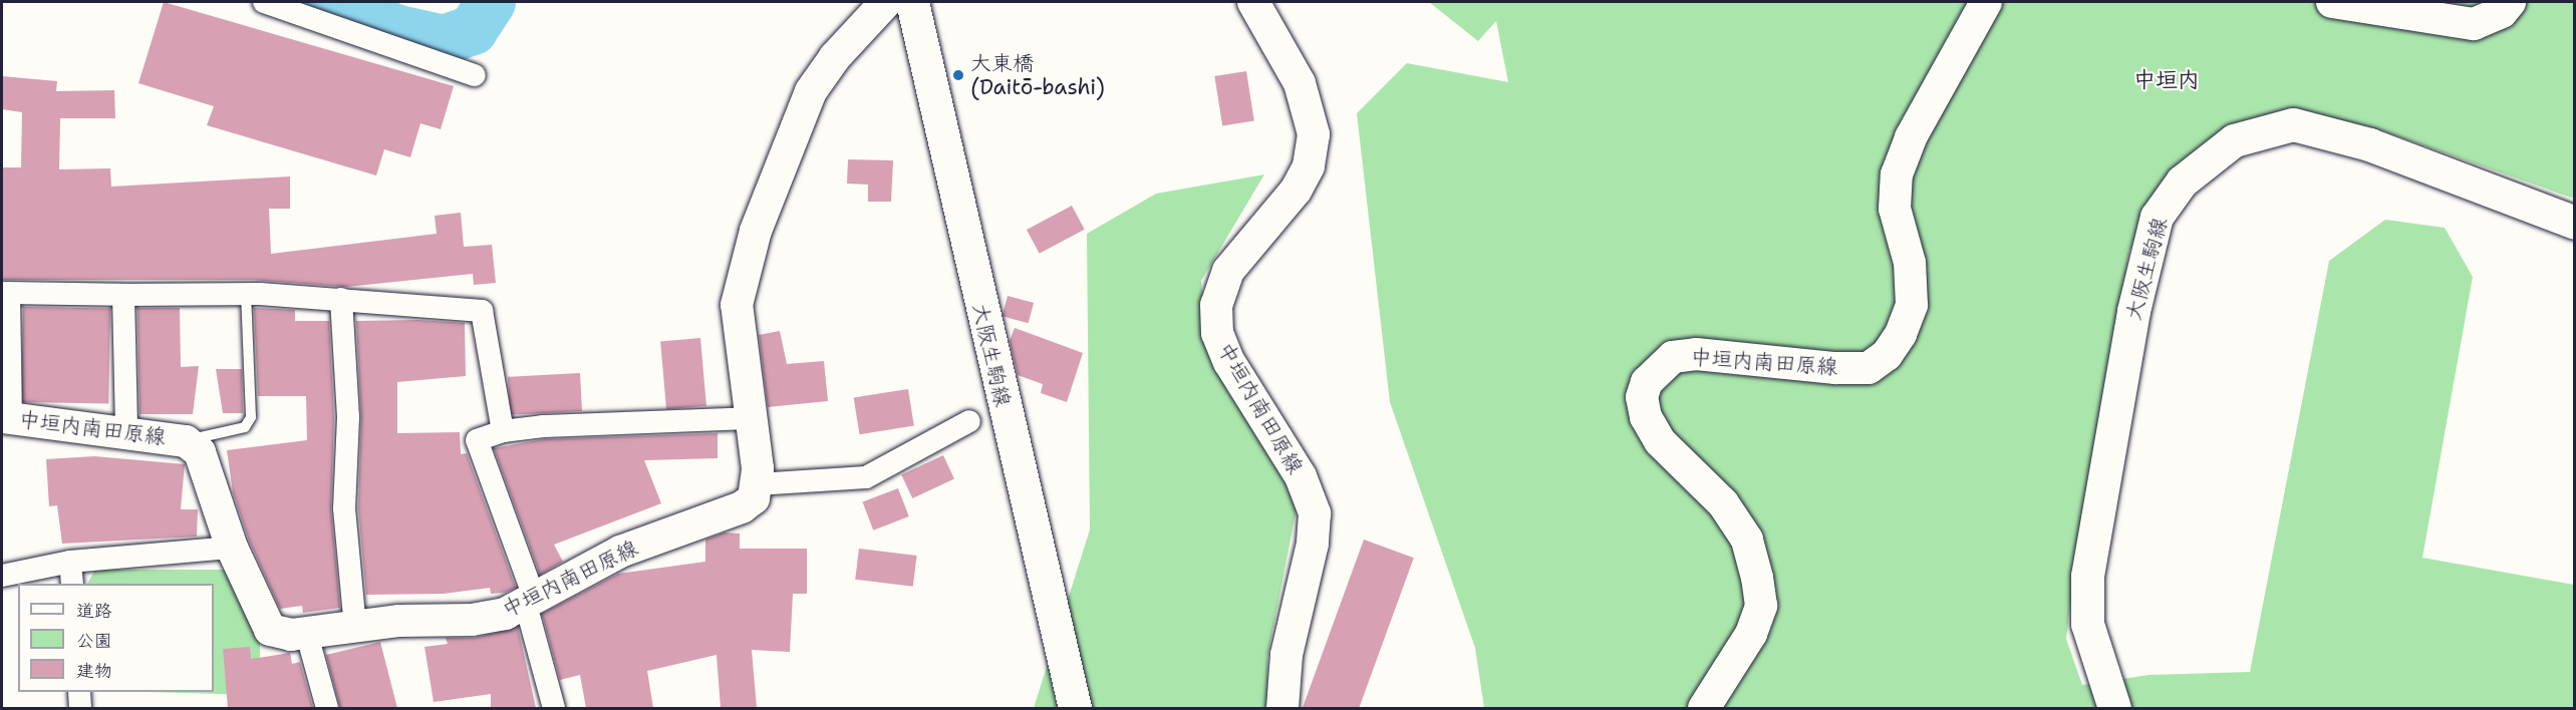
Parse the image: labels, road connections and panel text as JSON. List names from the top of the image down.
{
  "streets": {
    "main road": ["大阪生駒線", "中垣内南田原線"]
  },
  "districts": ["中垣内"],
  "places": ["大東橋 (Daitō-bashi)"],
  "legend": ["道路", "公園", "建物"]
}
